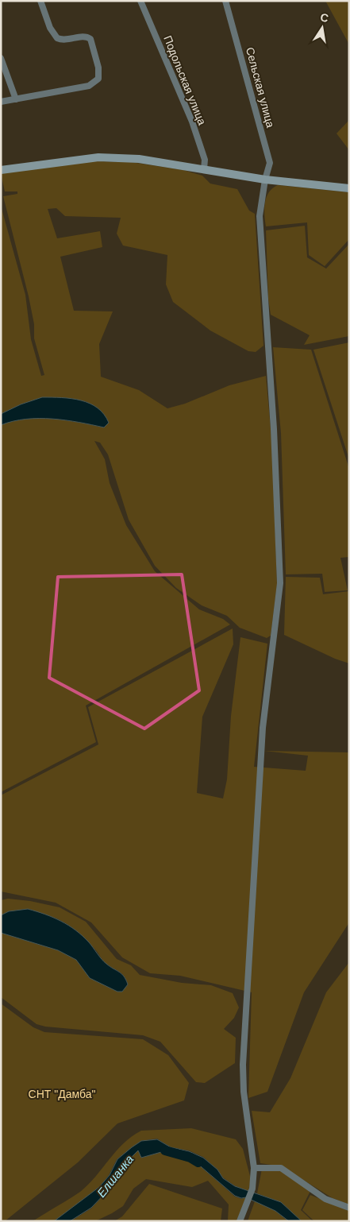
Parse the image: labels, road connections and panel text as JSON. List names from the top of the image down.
{
  "streets": {
    "street": ["Подольская улица", "Сельская улица"]
  },
  "water": ["Елшанка"],
  "parks": ["СНТ \"Дамба\""],
  "north": "top"
}
